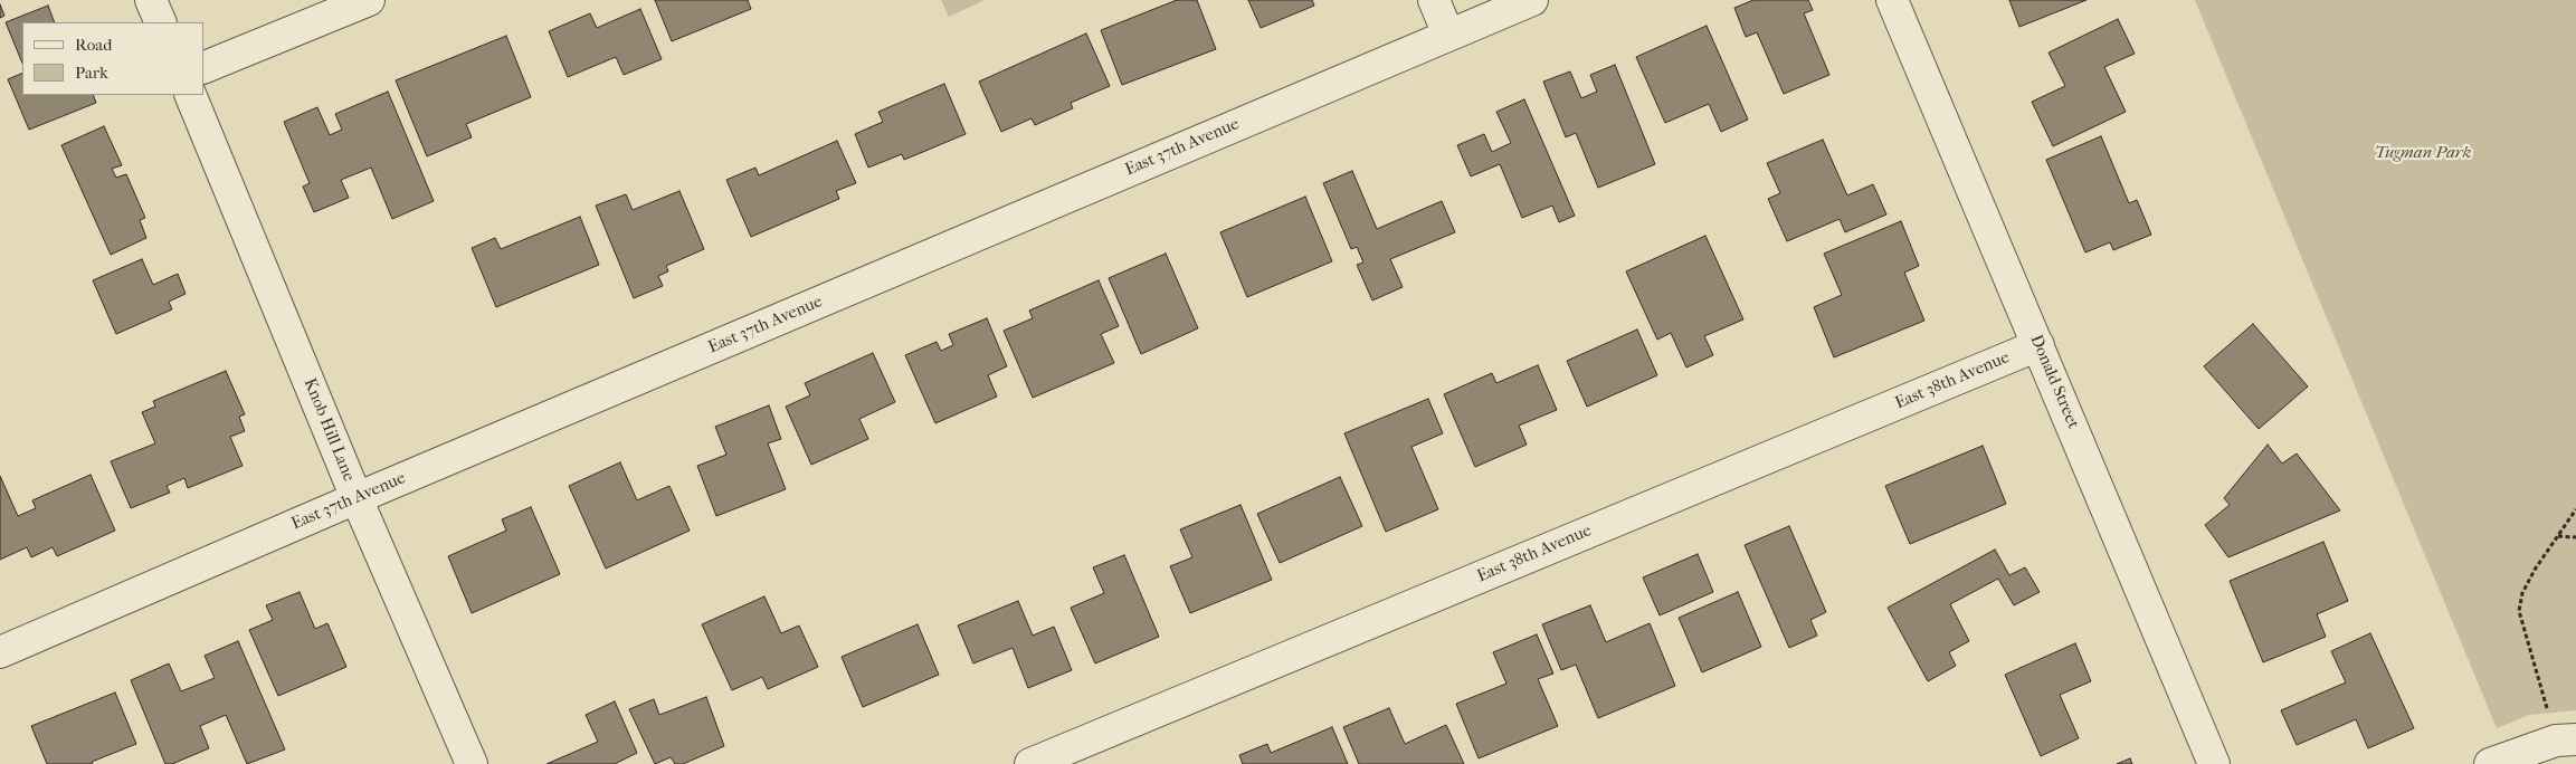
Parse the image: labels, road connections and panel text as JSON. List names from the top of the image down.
{
  "streets": {
    "street": [
      "East 37th Avenue",
      "East 38th Avenue",
      "Donald Street",
      "Knob Hill Lane"
    ]
  },
  "crossings": [
    ["East 37th Avenue", "Knob Hill Lane"],
    ["East 38th Avenue", "Donald Street"]
  ],
  "parks": ["Tugman Park"],
  "legend": ["Road", "Park"]
}
